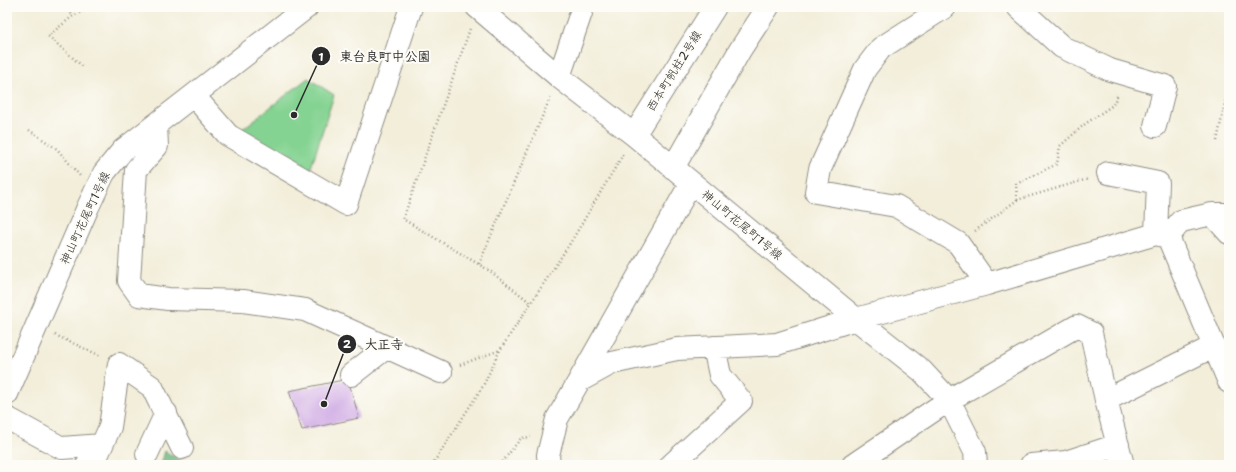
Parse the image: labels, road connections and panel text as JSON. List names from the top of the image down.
{
  "streets": {
    "street": ["西本町帆柱2号線", "神山町花尾町1号線"]
  },
  "crossings": [
    ["西本町帆柱2号線", "神山町花尾町1号線"]
  ],
  "places": ["東台良町中公園", "大正寺"]
}
